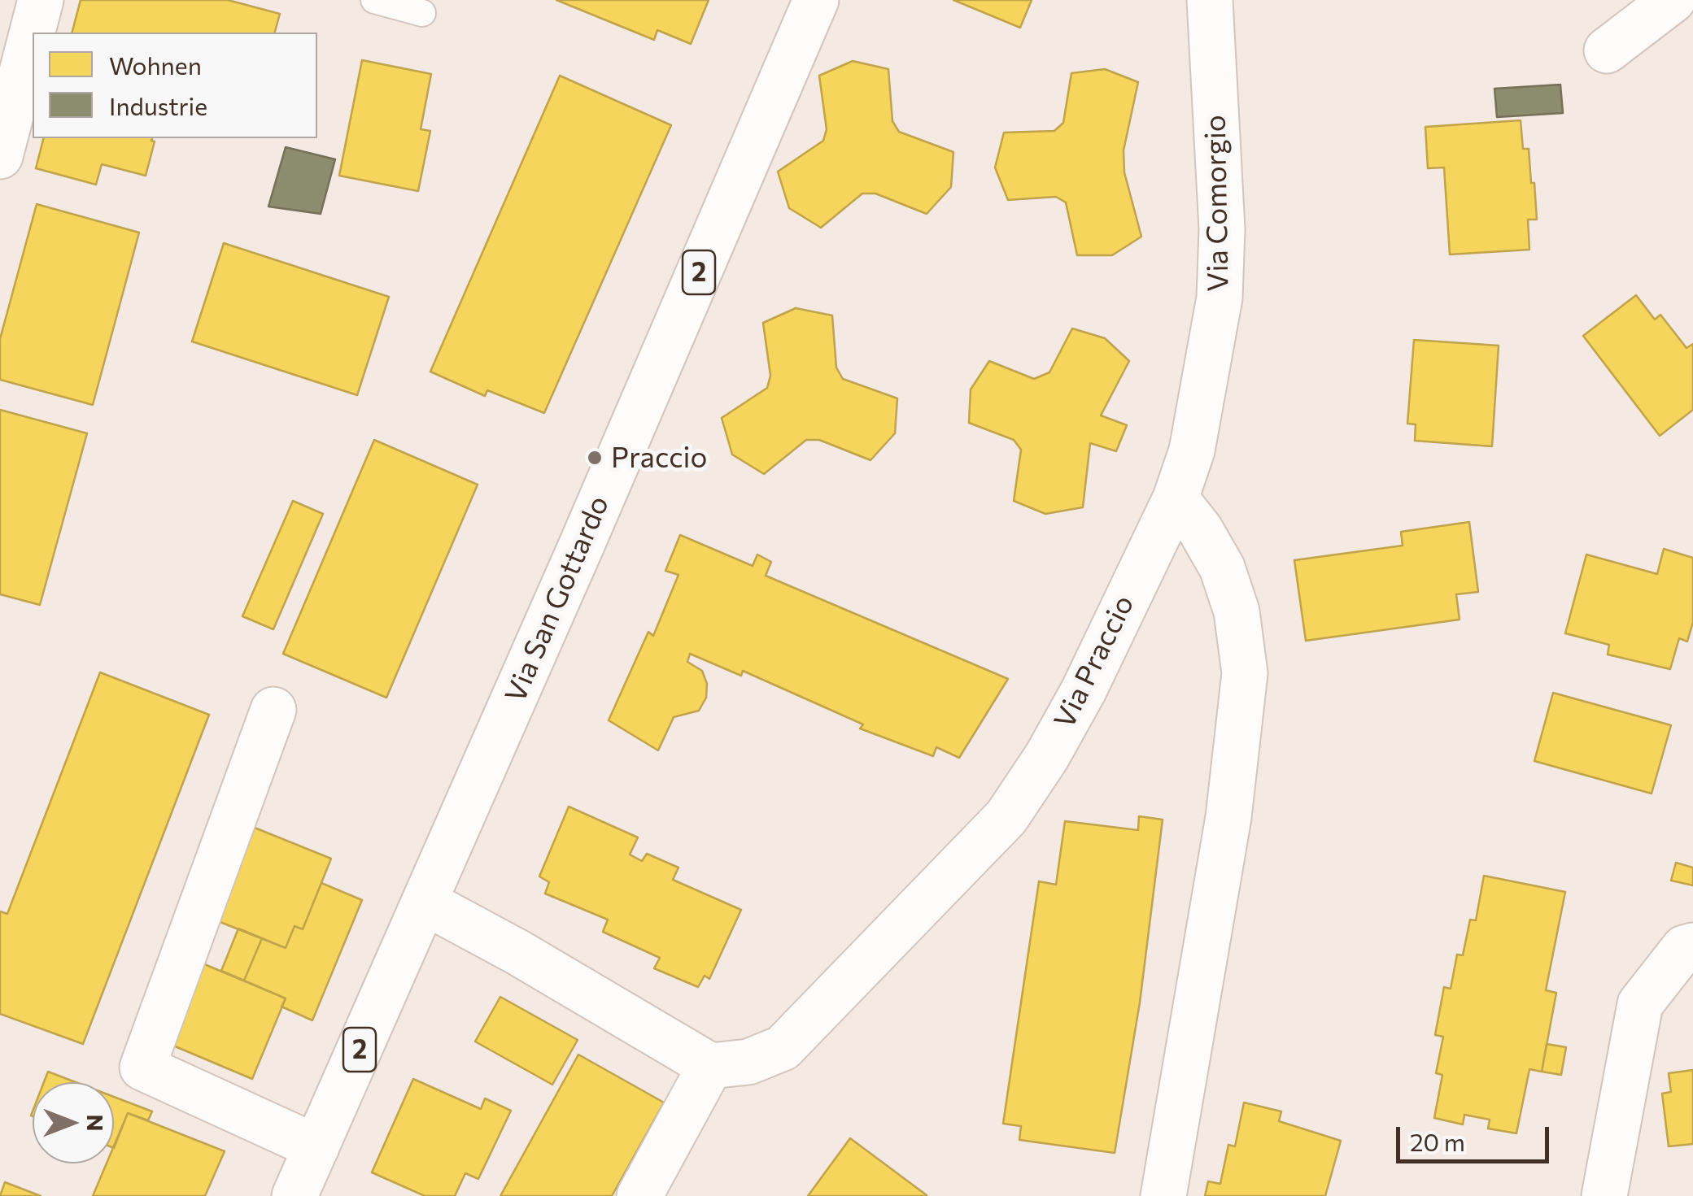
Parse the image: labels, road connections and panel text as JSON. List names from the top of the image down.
{
  "streets": {
    "street": [
      "Via Comorgio",
      "2",
      "Via San Gottardo",
      "Via Praccio"
    ]
  },
  "crossings": [
    ["Via Comorgio", "Via Praccio"]
  ],
  "places": ["Praccio"],
  "legend": ["Wohnen", "Industrie"],
  "scale_bar": "20 m",
  "north": "right"
}
